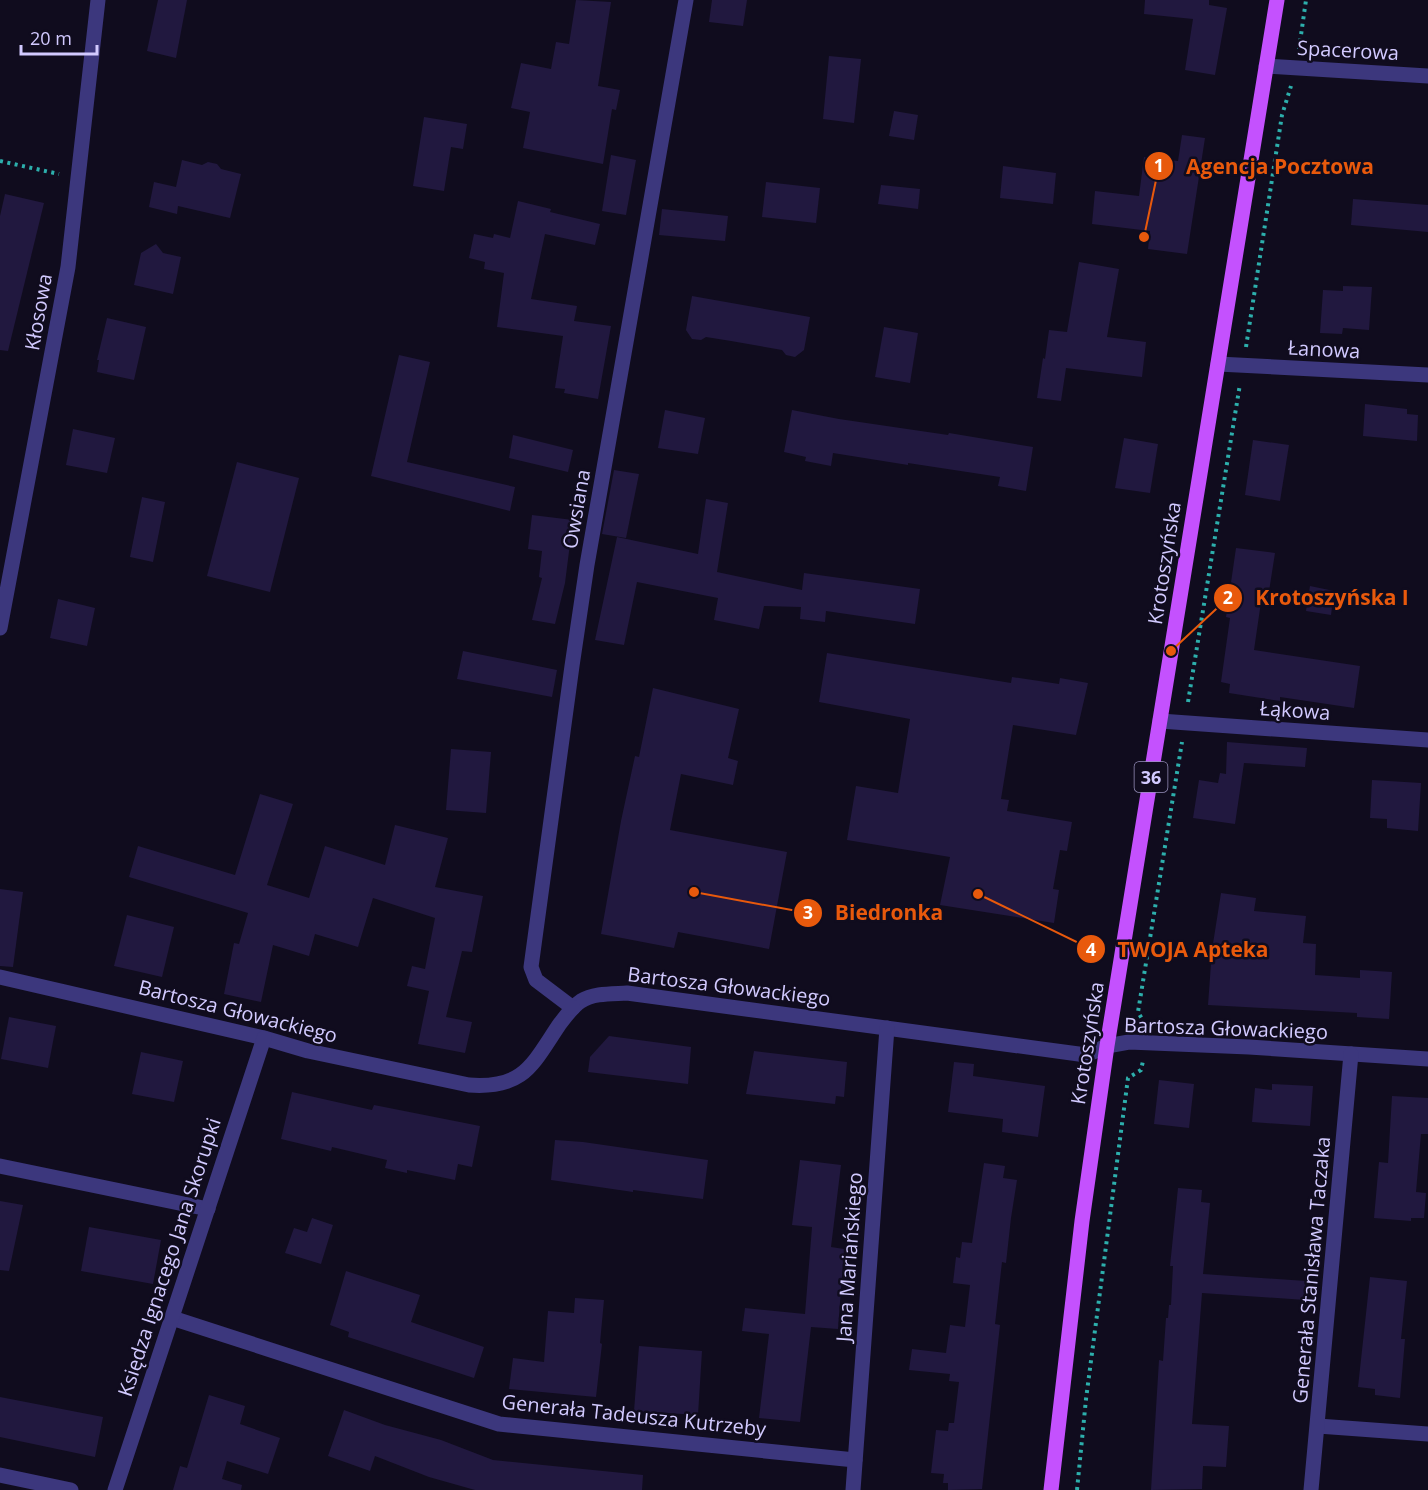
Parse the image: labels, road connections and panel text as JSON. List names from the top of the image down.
{
  "streets": {
    "main road": ["Krotoszyńska", "36"],
    "street": [
      "Spacerowa",
      "Kłosowa",
      "Łanowa",
      "Owsiana",
      "Łąkowa",
      "Bartosza Głowackiego",
      "Księdza Ignacego Jana Skorupki",
      "Jana Mariańskiego",
      "Generała Stanisława Taczaka",
      "Generała Tadeusza Kutrzeby"
    ]
  },
  "crossings": [
    ["Spacerowa", "Krotoszyńska"],
    ["Łanowa", "Krotoszyńska"],
    ["Owsiana", "Bartosza Głowackiego"],
    ["Krotoszyńska", "Łąkowa"],
    ["Krotoszyńska", "Bartosza Głowackiego"],
    ["Bartosza Głowackiego", "Księdza Ignacego Jana Skorupki"],
    ["Bartosza Głowackiego", "Jana Mariańskiego"],
    ["Bartosza Głowackiego", "Generała Stanisława Taczaka"],
    ["Księdza Ignacego Jana Skorupki", "Generała Tadeusza Kutrzeby"],
    ["Jana Mariańskiego", "Generała Tadeusza Kutrzeby"]
  ],
  "places": [
    "Agencja Pocztowa",
    "Krotoszyńska I",
    "Biedronka",
    "TWOJA Apteka"
  ],
  "scale_bar": "20 m"
}
